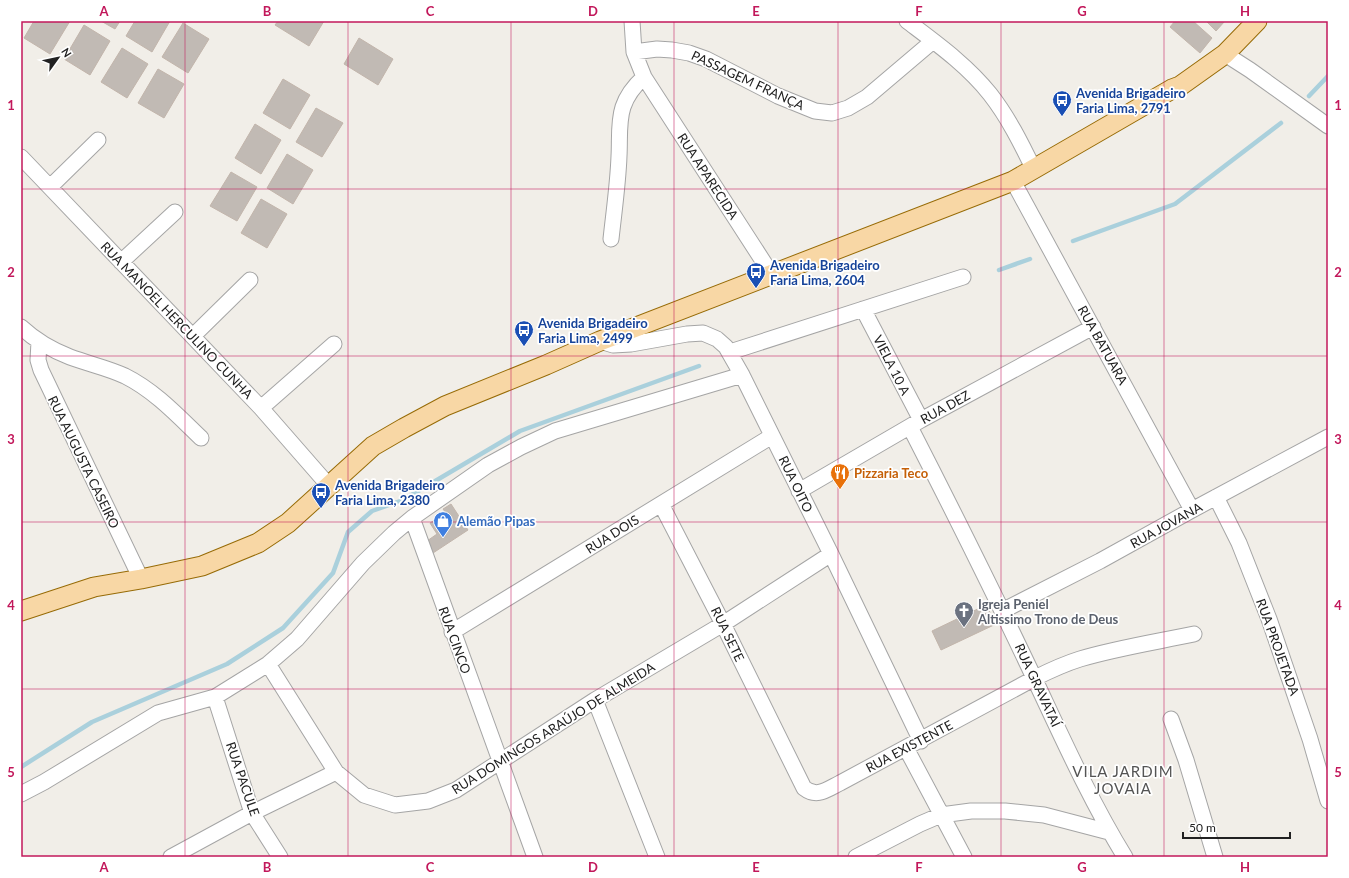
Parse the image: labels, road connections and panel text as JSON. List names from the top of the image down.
{
  "streets": {
    "street": [
      "PASSAGEM FRANÇA",
      "RUA APARECIDA",
      "RUA MANOEL HERCULINO CUNHA",
      "RUA BATUARA",
      "VIELA 10 A",
      "RUA DEZ",
      "RUA AUGUSTA CASEIRO",
      "RUA OITO",
      "RUA JOVANA",
      "RUA DOIS",
      "RUA SETE",
      "RUA CINCO",
      "RUA PROJETADA",
      "RUA GRAVATAÍ",
      "RUA DOMINGOS ARAÚJO DE ALMEIDA",
      "RUA EXISTENTE",
      "RUA PACULE"
    ]
  },
  "crossings": [
    ["PASSAGEM FRANÇA", "RUA APARECIDA"],
    ["RUA BATUARA", "RUA DEZ"],
    ["RUA BATUARA", "RUA JOVANA"],
    ["VIELA 10 A", "RUA DEZ"],
    ["VIELA 10 A", "RUA GRAVATAÍ"],
    ["RUA DEZ", "RUA OITO"],
    ["RUA DEZ", "RUA GRAVATAÍ"],
    ["RUA OITO", "RUA DOIS"],
    ["RUA OITO", "RUA DOMINGOS ARAÚJO DE ALMEIDA"],
    ["RUA OITO", "RUA EXISTENTE"],
    ["RUA JOVANA", "RUA PROJETADA"],
    ["RUA JOVANA", "RUA GRAVATAÍ"],
    ["RUA DOIS", "RUA SETE"],
    ["RUA DOIS", "RUA CINCO"],
    ["RUA SETE", "RUA DOMINGOS ARAÚJO DE ALMEIDA"],
    ["RUA SETE", "RUA EXISTENTE"],
    ["RUA CINCO", "RUA DOMINGOS ARAÚJO DE ALMEIDA"],
    ["RUA GRAVATAÍ", "RUA EXISTENTE"]
  ],
  "districts": ["VILA JARDIM JOVAIA"],
  "places": {
    "bus stop": [
      "Avenida Brigadeiro Faria Lima, 2791",
      "Avenida Brigadeiro Faria Lima, 2604",
      "Avenida Brigadeiro Faria Lima, 2499",
      "Avenida Brigadeiro Faria Lima, 2380"
    ],
    "restaurant": ["Pizzaria Teco"],
    "shop": ["Alemão Pipas"],
    "church": ["Igreja Peniel Altissimo Trono de Deus"]
  },
  "scale_bar": "50 m",
  "north": "top right",
  "grid": {
    "columns": [
      "A",
      "B",
      "C",
      "D",
      "E",
      "F",
      "G",
      "H"
    ],
    "rows": [
      "1",
      "2",
      "3",
      "4",
      "5"
    ]
  }
}
